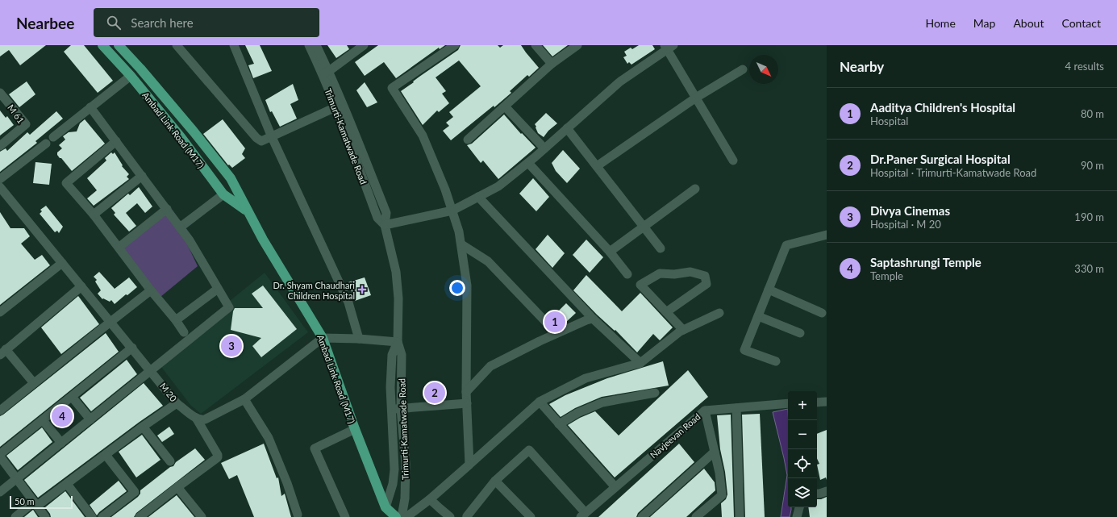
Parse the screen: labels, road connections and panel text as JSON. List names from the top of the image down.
{
  "streets": {
    "main road": ["Ambad Link Road (M17)"],
    "street": [
      "M 61",
      "Trimurti-Kamatwade Road",
      "M 20",
      "Navjeevan Road"
    ]
  },
  "crossings": [
    ["Ambad Link Road (M17)", "Trimurti-Kamatwade Road"]
  ],
  "places": {
    "health": ["Dr. Shyam Chaudhari Children Hospital"]
  },
  "scale_bar": "50 m",
  "north": "bottom right",
  "page": {
    "header": "Nearbee",
    "search": "Search here",
    "nav": [
      "Home",
      "Map",
      "About",
      "Contact"
    ],
    "heading": ["Nearby", "4 results"],
    "list": [
      {
        "mark": "1",
        "name": "Aaditya Children's Hospital",
        "note": "Hospital",
        "value": "80 m"
      },
      {
        "mark": "2",
        "name": "Dr.Paner Surgical Hospital",
        "note": "Hospital · Trimurti-Kamatwade Road",
        "value": "90 m"
      },
      {
        "mark": "3",
        "name": "Divya Cinemas",
        "note": "Hospital · M 20",
        "value": "190 m"
      },
      {
        "mark": "4",
        "name": "Saptashrungi Temple",
        "note": "Temple",
        "value": "330 m"
      }
    ],
    "pins": [
      "1",
      "3",
      "2",
      "4"
    ],
    "map_buttons": ["+", "−"],
    "scale": "50 m"
  }
}
